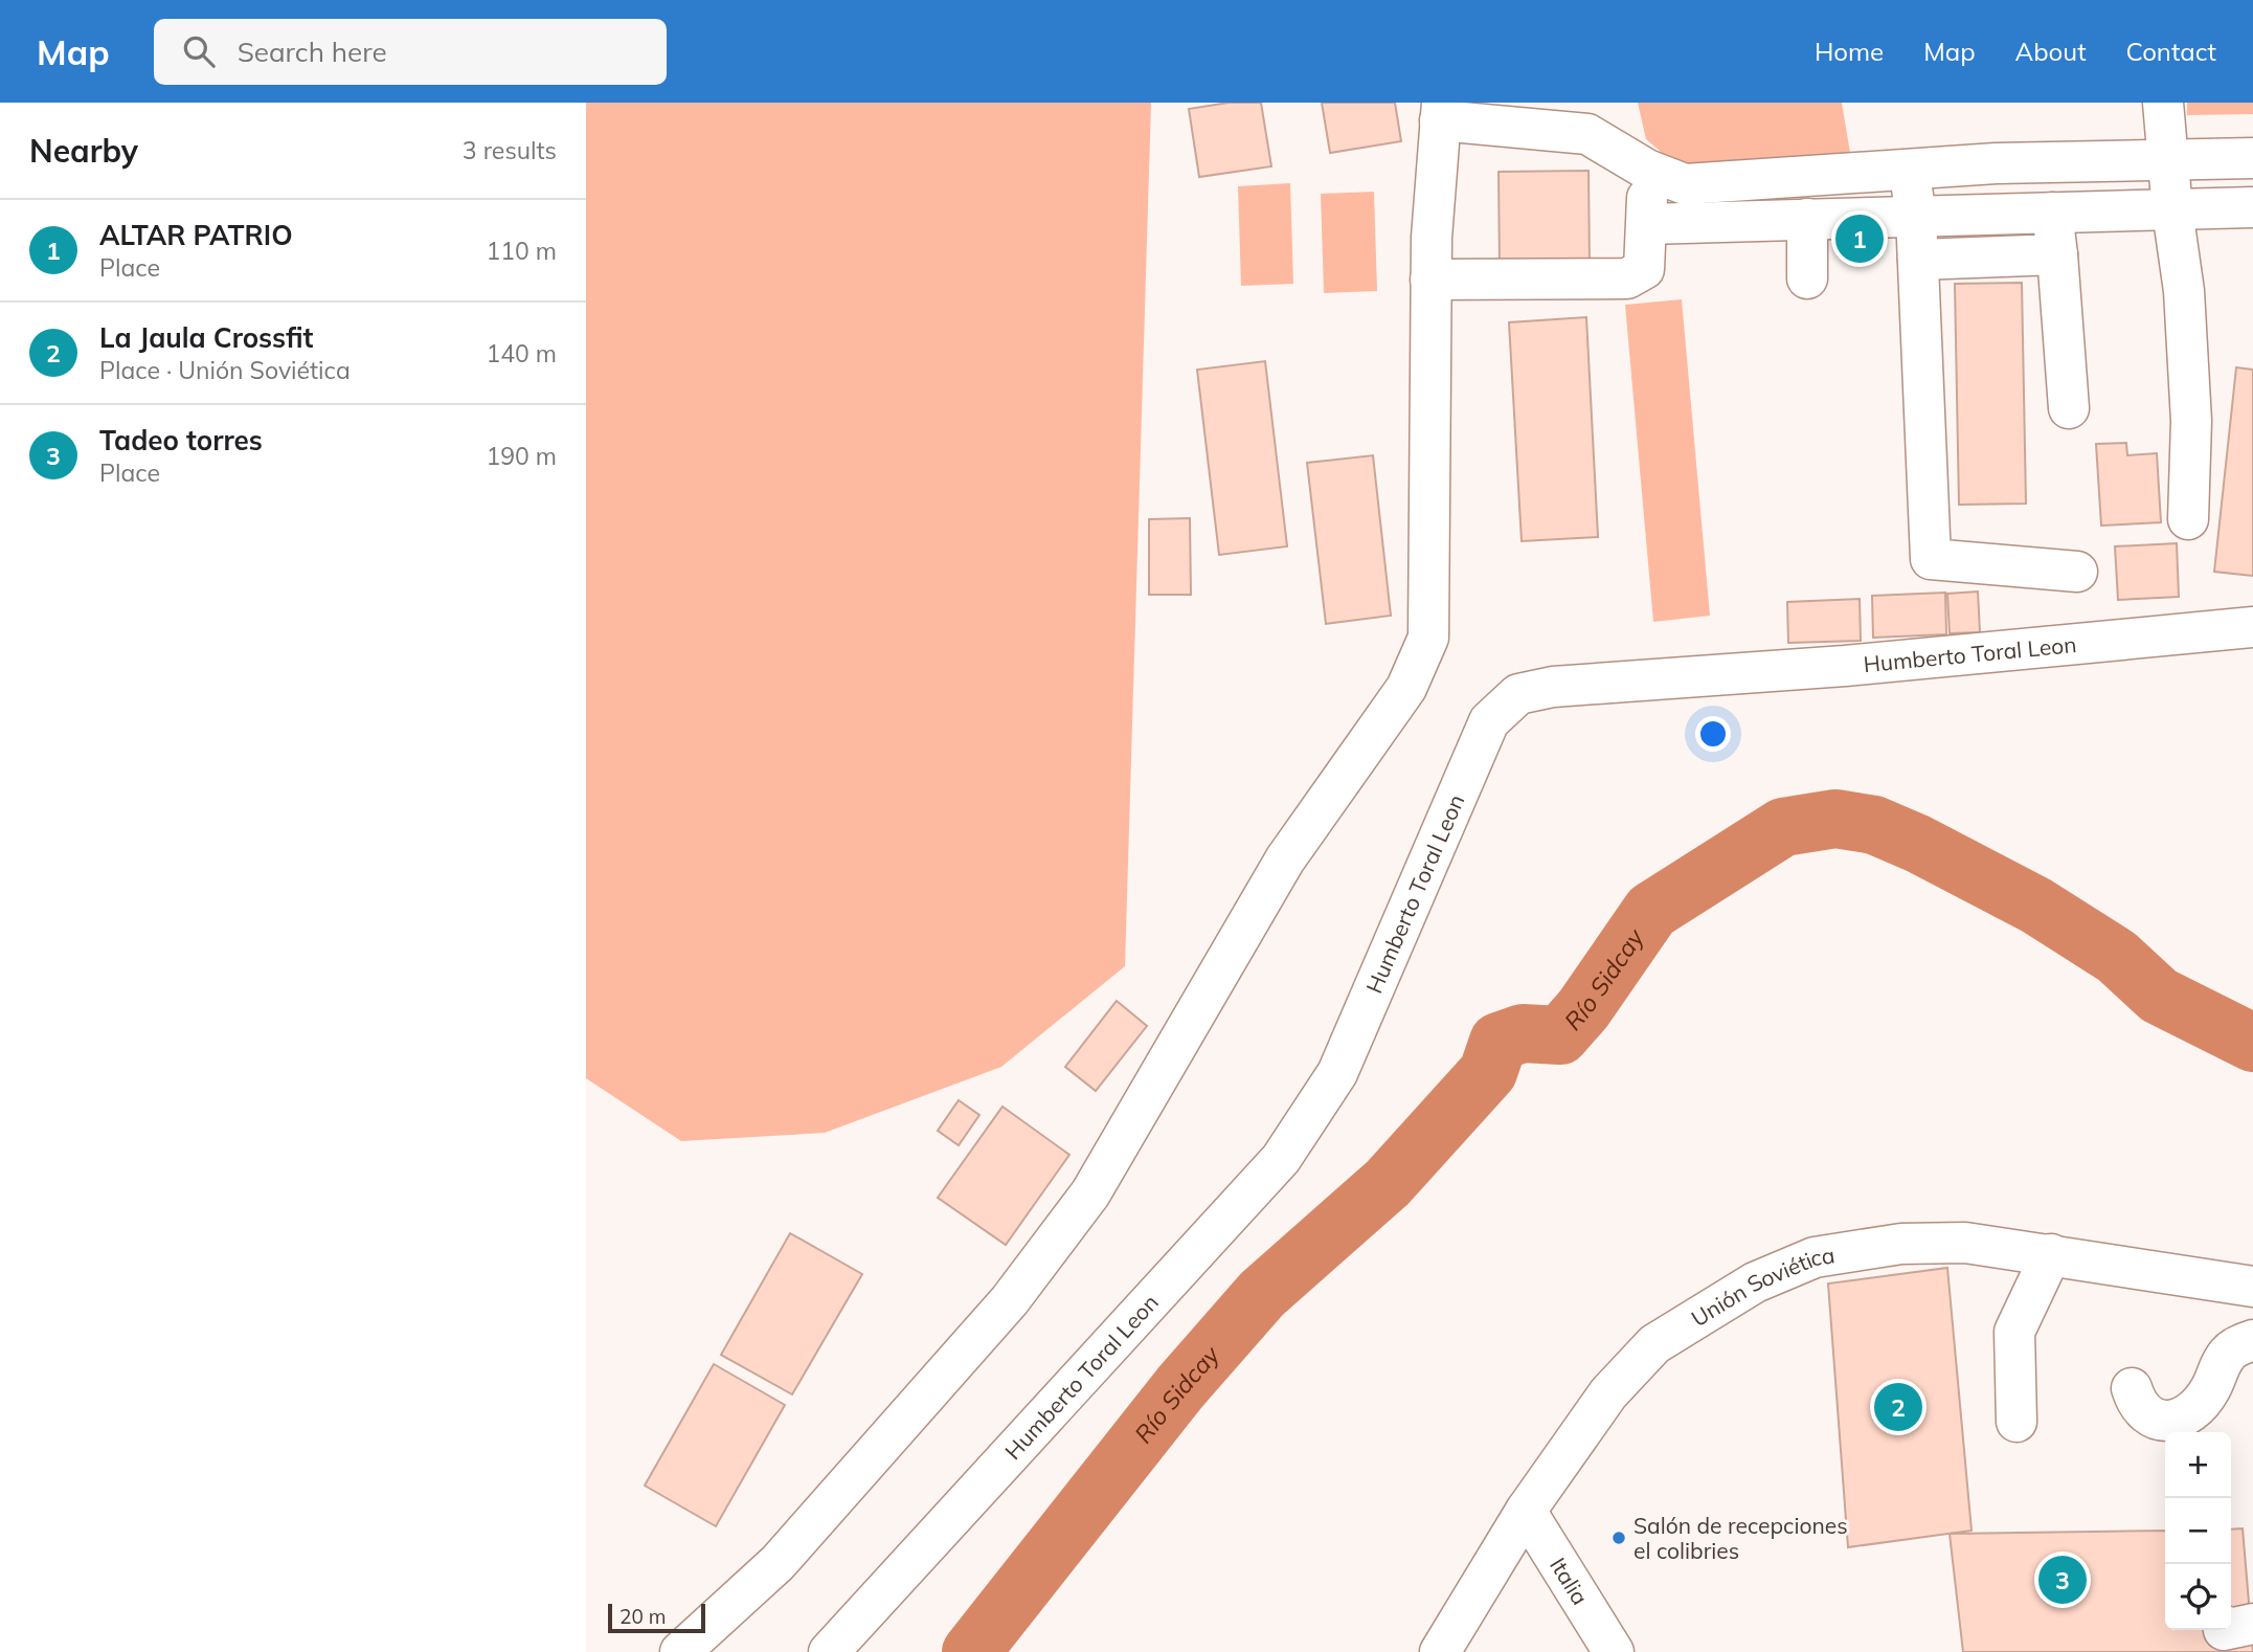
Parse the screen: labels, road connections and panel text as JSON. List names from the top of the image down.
{
  "streets": {
    "street": ["Humberto Toral Leon", "Unión Soviética", "Italia"]
  },
  "crossings": [
    ["Unión Soviética", "Italia"]
  ],
  "water": ["Río Sidcay"],
  "places": ["Salón de recepciones el colibries"],
  "scale_bar": "20 m",
  "page": {
    "header": "Map",
    "search": "Search here",
    "nav": [
      "Home",
      "Map",
      "About",
      "Contact"
    ],
    "heading": ["Nearby", "3 results"],
    "list": [
      {
        "mark": "1",
        "name": "ALTAR PATRIO",
        "note": "Place",
        "value": "110 m"
      },
      {
        "mark": "2",
        "name": "La Jaula Crossfit",
        "note": "Place · Unión Soviética",
        "value": "140 m"
      },
      {
        "mark": "3",
        "name": "Tadeo torres",
        "note": "Place",
        "value": "190 m"
      }
    ],
    "pins": ["1", "2", "3"],
    "map_buttons": ["+", "−"],
    "scale": "20 m"
  }
}
